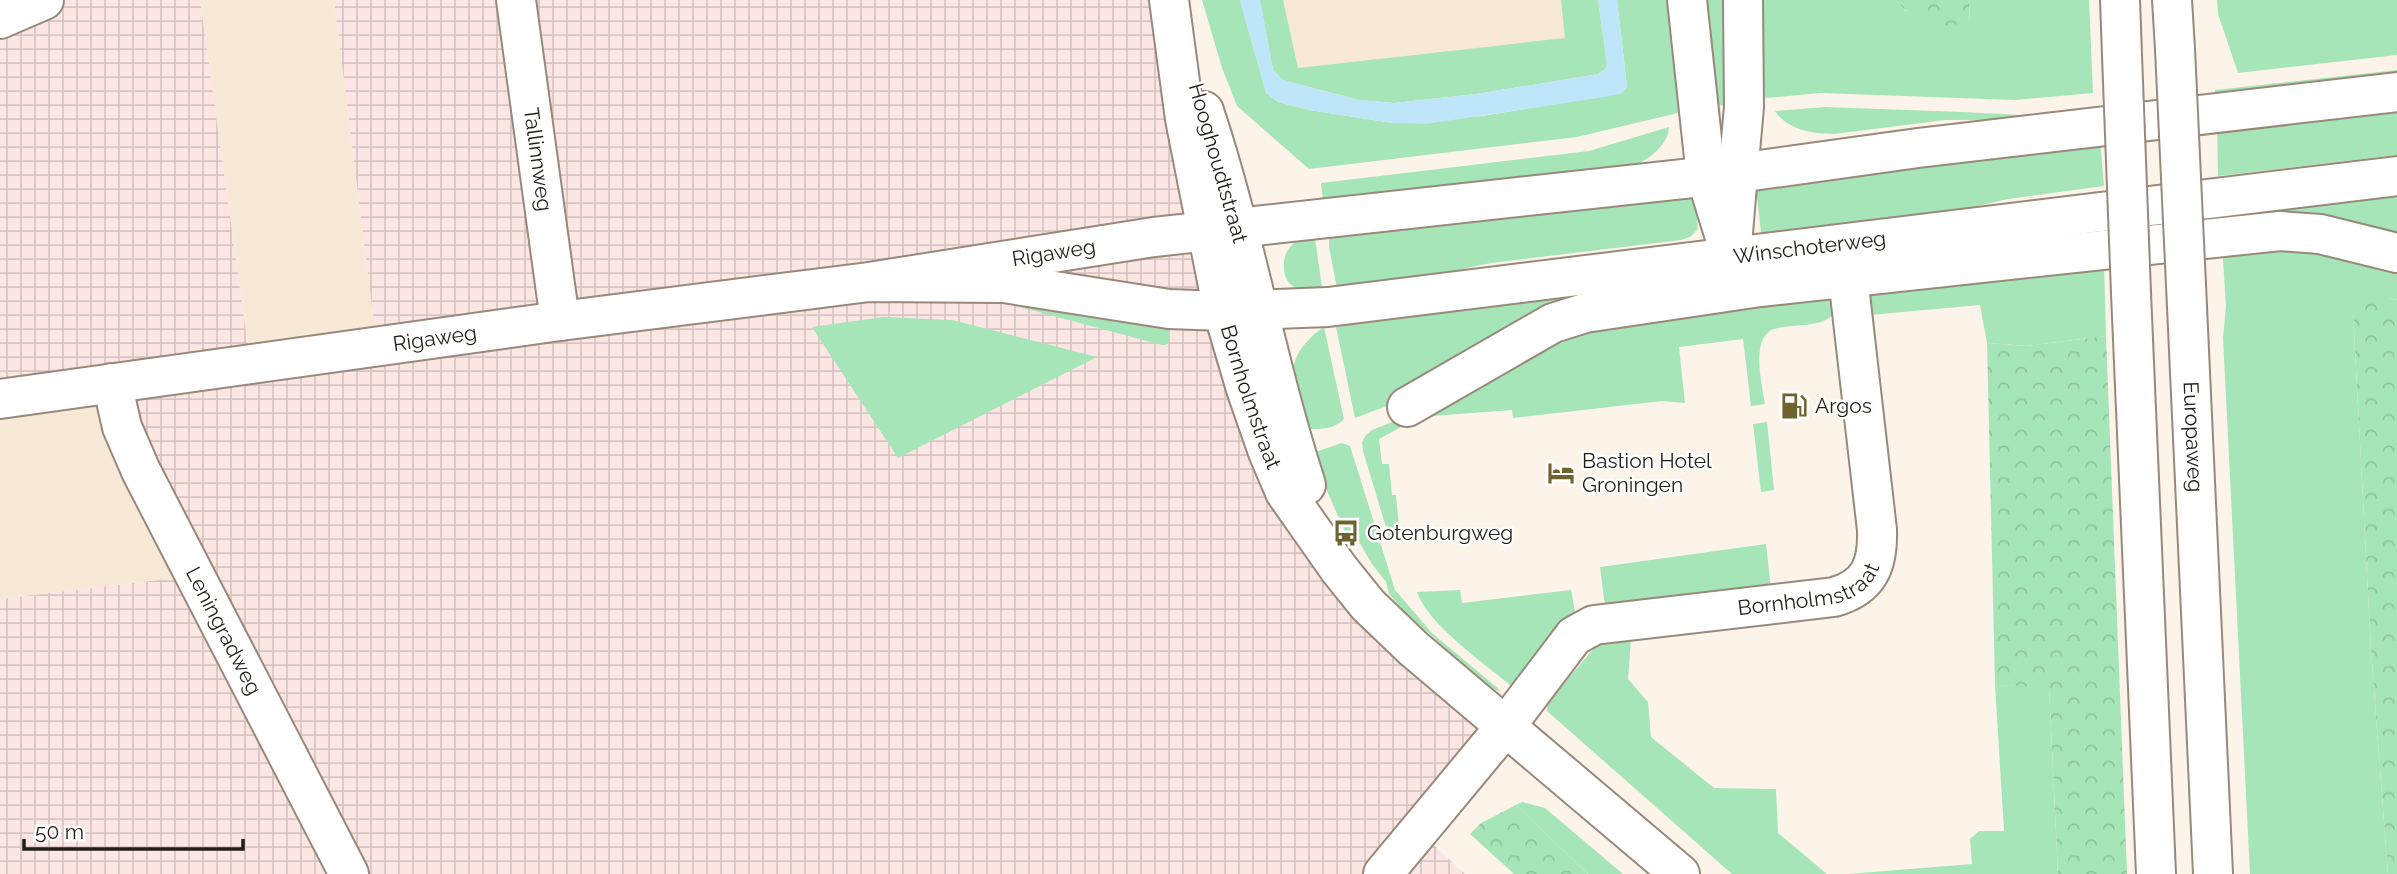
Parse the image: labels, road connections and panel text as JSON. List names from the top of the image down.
{
  "streets": {
    "main road": [
      "Tallinnweg",
      "Hooghoudtstraat",
      "Winschoterweg",
      "Rigaweg",
      "Bornholmstraat",
      "Europaweg",
      "Leningradweg"
    ]
  },
  "crossings": [
    ["Tallinnweg", "Rigaweg"],
    ["Hooghoudtstraat", "Rigaweg"],
    ["Hooghoudtstraat", "Bornholmstraat"],
    ["Winschoterweg", "Rigaweg"],
    ["Winschoterweg", "Bornholmstraat"],
    ["Rigaweg", "Bornholmstraat"],
    ["Rigaweg", "Leningradweg"]
  ],
  "places": {
    "fuel station": ["Argos"],
    "hotel": ["Bastion Hotel Groningen"],
    "bus stop": ["Gotenburgweg"]
  },
  "scale_bar": "50 m"
}
